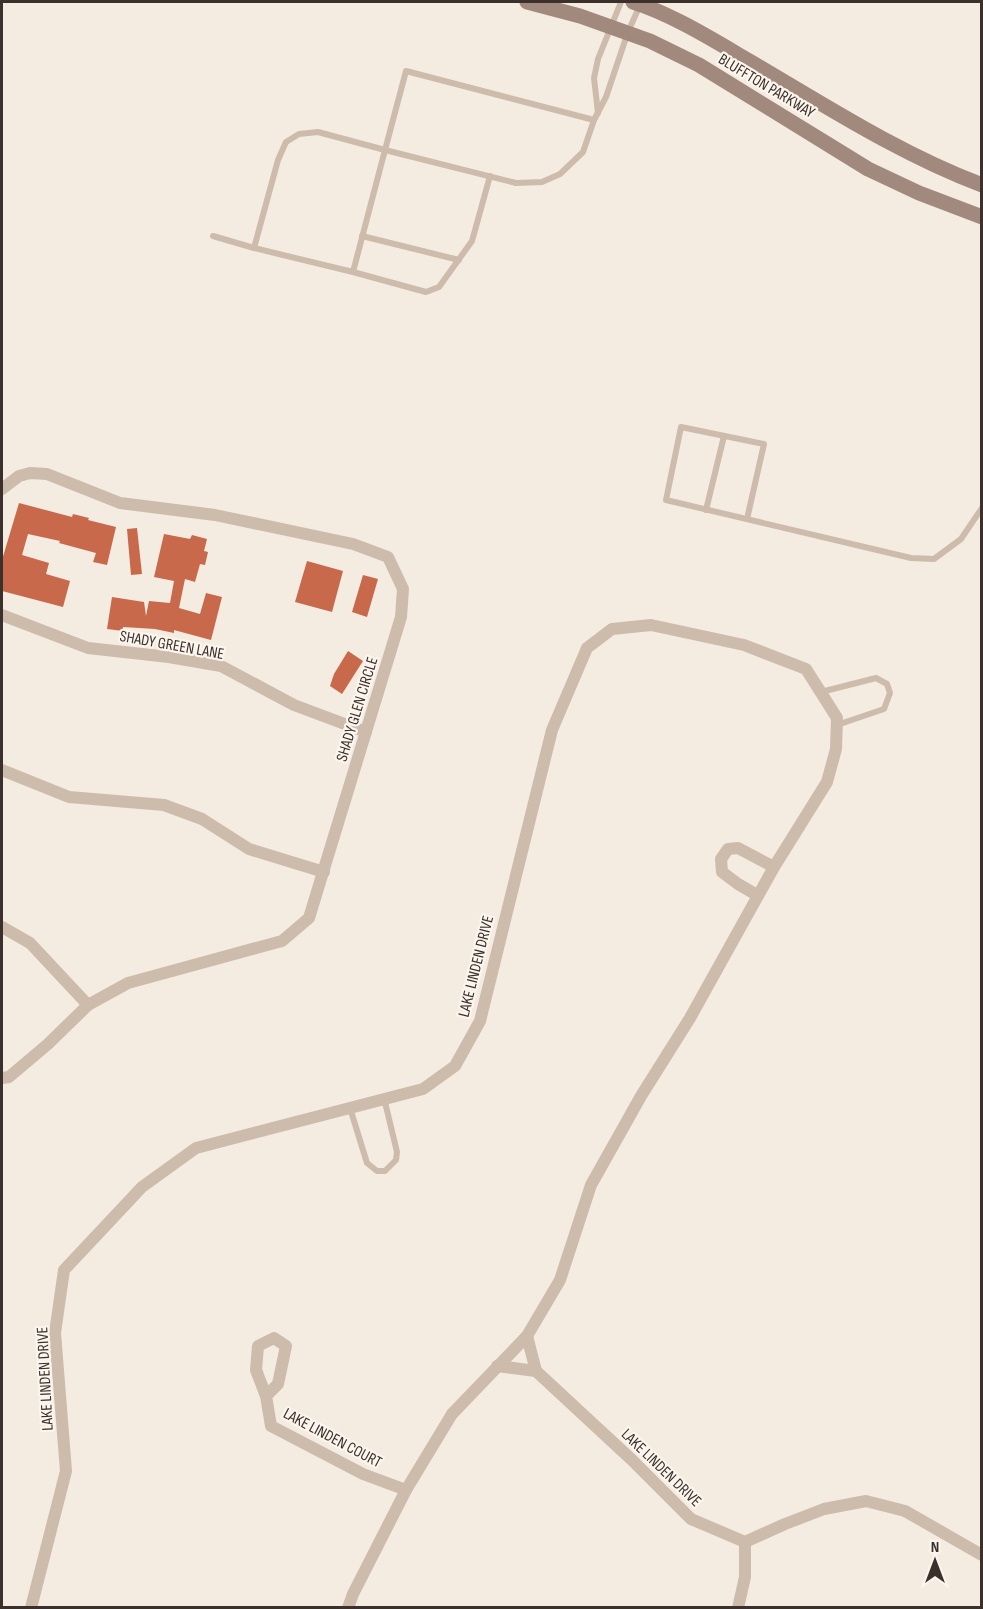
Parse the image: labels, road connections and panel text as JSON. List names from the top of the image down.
{
  "streets": {
    "main road": ["BLUFFTON PARKWAY"],
    "street": [
      "SHADY GREEN LANE",
      "SHADY GLEN CIRCLE",
      "LAKE LINDEN DRIVE",
      "LAKE LINDEN COURT"
    ]
  },
  "crossings": [
    ["SHADY GREEN LANE", "SHADY GLEN CIRCLE"],
    ["LAKE LINDEN DRIVE", "LAKE LINDEN COURT"]
  ],
  "north": "top"
}
